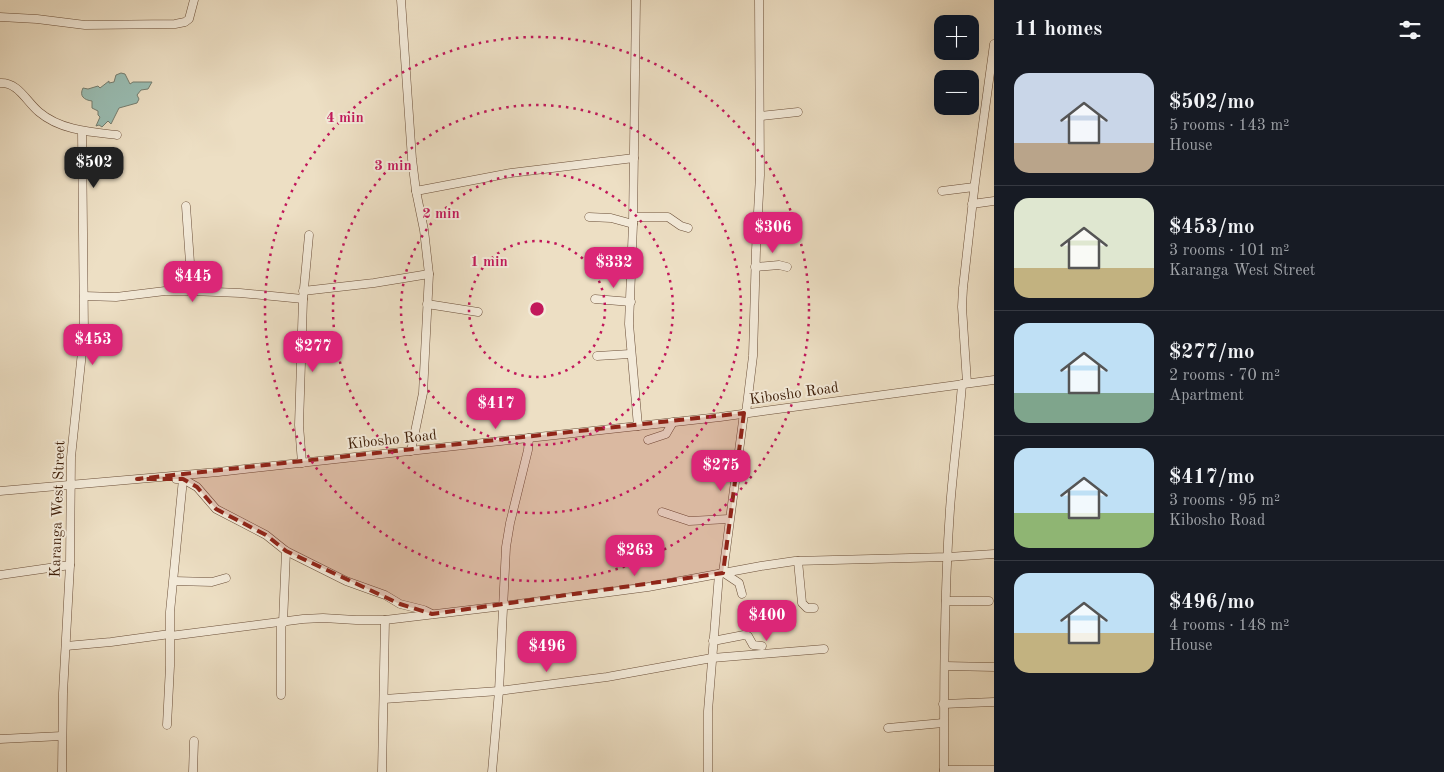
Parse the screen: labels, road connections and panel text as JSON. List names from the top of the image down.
{
  "streets": {
    "street": ["Kibosho Road", "Karanga West Street"]
  },
  "crossings": [
    ["Kibosho Road", "Karanga West Street"]
  ],
  "page": {
    "heading": "11 homes",
    "map_buttons": ["+", "−"],
    "list": [
      {
        "name": "$502/mo",
        "note": "5 rooms · 143 m² · House"
      },
      {
        "name": "$453/mo",
        "note": "3 rooms · 101 m² · Karanga West Street"
      },
      {
        "name": "$277/mo",
        "note": "2 rooms · 70 m² · Apartment"
      },
      {
        "name": "$417/mo",
        "note": "3 rooms · 95 m² · Kibosho Road"
      },
      {
        "name": "$496/mo",
        "note": "4 rooms · 148 m² · House"
      }
    ],
    "price": [
      "$502",
      "$306",
      "$332",
      "$445",
      "$453",
      "$277",
      "$417",
      "$275",
      "$263",
      "$400",
      "$496"
    ]
  },
  "rings": [
    "4 min",
    "3 min",
    "2 min",
    "1 min"
  ]
}
